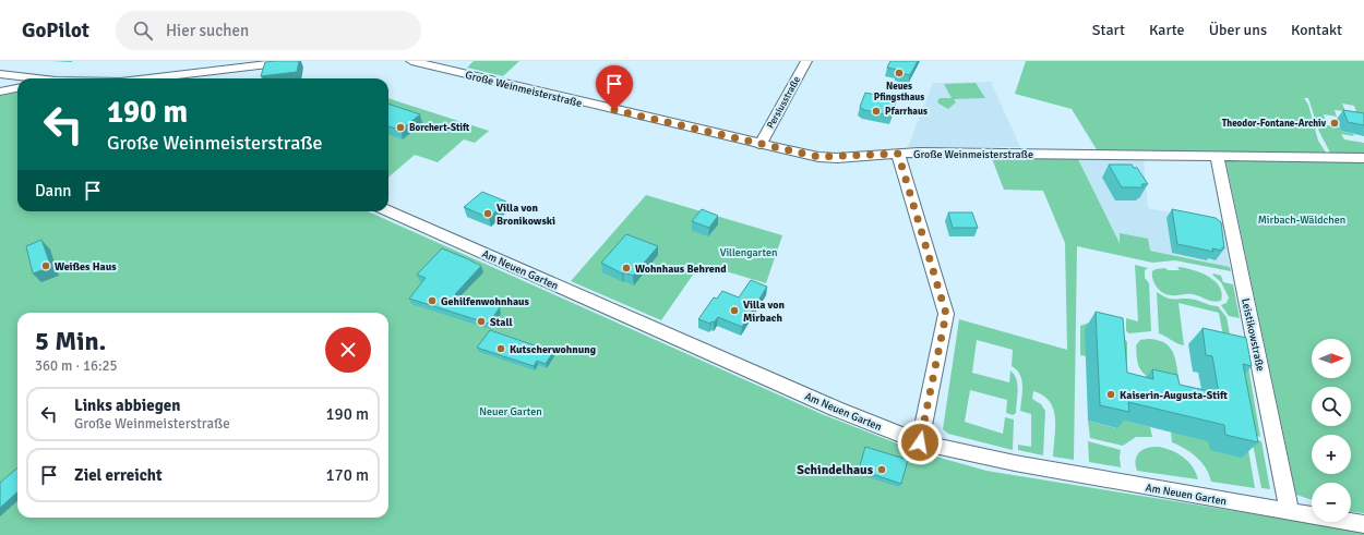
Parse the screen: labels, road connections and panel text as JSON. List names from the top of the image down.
{
  "streets": {
    "street": [
      "Große Weinmeisterstraße",
      "Persiusstraße",
      "Am Neuen Garten",
      "Leistikowstraße"
    ]
  },
  "crossings": [
    ["Große Weinmeisterstraße", "Persiusstraße"],
    ["Große Weinmeisterstraße", "Leistikowstraße"],
    ["Am Neuen Garten", "Leistikowstraße"]
  ],
  "parks": ["Mirbach-Wäldchen", "Villengarten", "Neuer Garten"],
  "places": [
    "Neues Pfingsthaus",
    "Pfarrhaus",
    "Theodor-Fontane-Archiv",
    "Borchert-Stift",
    "Villa von Bronikowski",
    "Weißes Haus",
    "Wohnhaus Behrend",
    "Gehilfenwohnhaus",
    "Villa von Mirbach",
    "Stall",
    "Kutscherwohnung",
    "Kaiserin-Augusta-Stift",
    "Schindelhaus"
  ],
  "north": "right",
  "page": {
    "header": "GoPilot",
    "search": "Hier suchen",
    "nav": [
      "Start",
      "Karte",
      "Über uns",
      "Kontakt"
    ],
    "turn": ["190 m", "Große Weinmeisterstraße"],
    "then": "Dann",
    "heading": ["5 Min.", "360 m · 16:25"],
    "map_buttons": ["+", "−"],
    "list": [
      {
        "name": "Links abbiegen",
        "note": "Große Weinmeisterstraße",
        "value": "190 m"
      },
      {
        "name": "Ziel erreicht",
        "value": "170 m"
      }
    ]
  }
}
